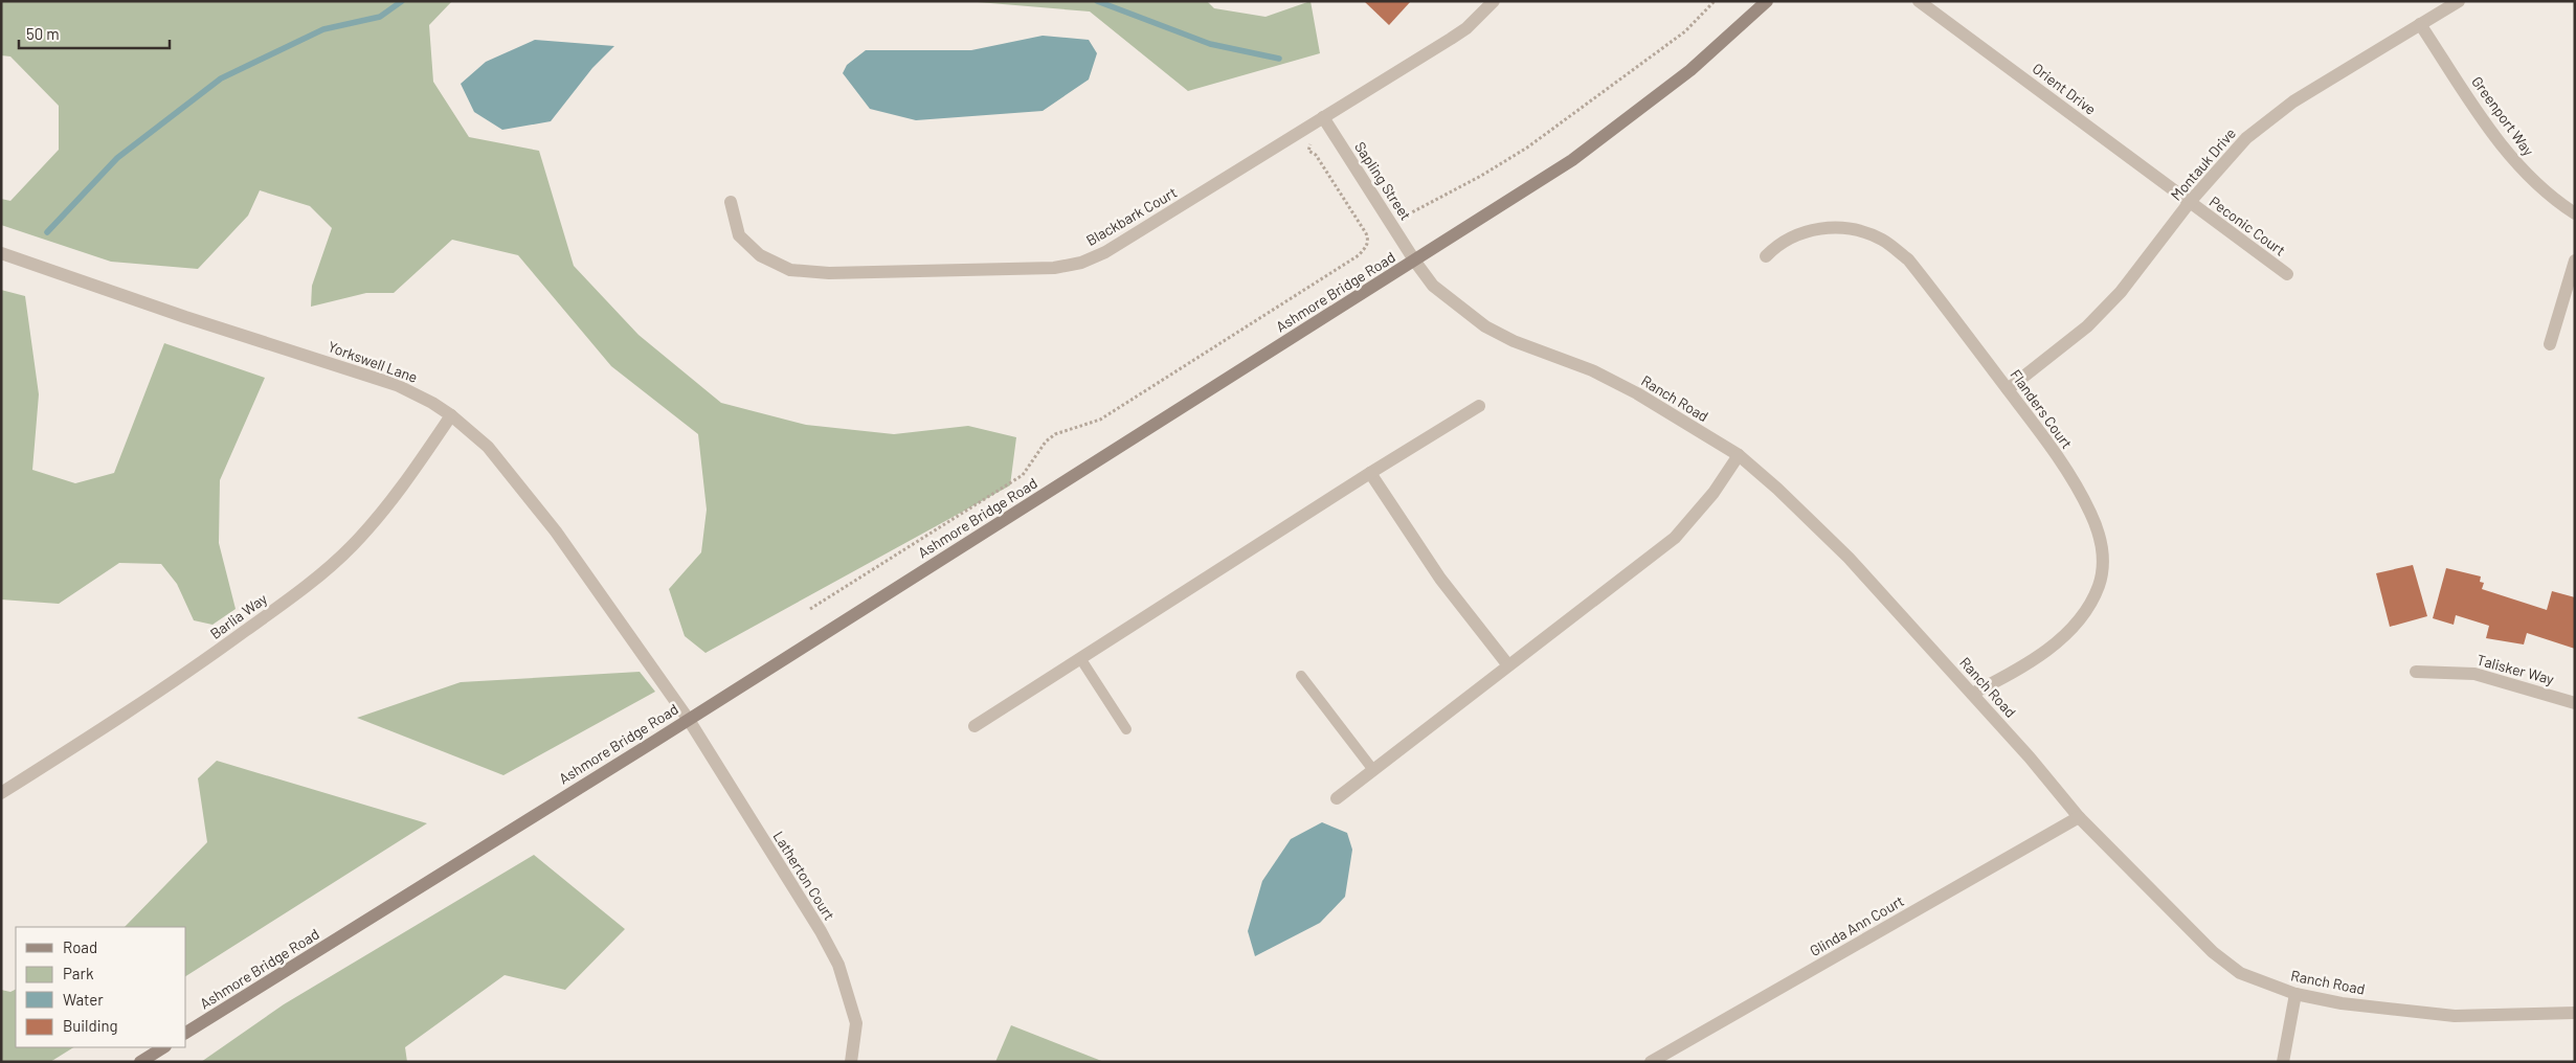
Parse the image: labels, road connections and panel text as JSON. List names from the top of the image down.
{
  "streets": {
    "main road": ["Ashmore Bridge Road"],
    "street": [
      "Orient Drive",
      "Greenport Way",
      "Montauk Drive",
      "Sapling Street",
      "Blackbark Court",
      "Peconic Court",
      "Yorkswell Lane",
      "Ranch Road",
      "Flanders Court",
      "Barlia Way",
      "Talisker Way",
      "Latherton Court",
      "Glinda Ann Court"
    ]
  },
  "crossings": [
    ["Orient Drive", "Montauk Drive"],
    ["Orient Drive", "Peconic Court"],
    ["Greenport Way", "Montauk Drive"],
    ["Montauk Drive", "Peconic Court"],
    ["Montauk Drive", "Flanders Court"],
    ["Sapling Street", "Blackbark Court"],
    ["Sapling Street", "Ashmore Bridge Road"],
    ["Sapling Street", "Ranch Road"],
    ["Ashmore Bridge Road", "Yorkswell Lane"],
    ["Ashmore Bridge Road", "Ranch Road"],
    ["Ashmore Bridge Road", "Latherton Court"],
    ["Yorkswell Lane", "Barlia Way"],
    ["Yorkswell Lane", "Latherton Court"],
    ["Ranch Road", "Flanders Court"],
    ["Ranch Road", "Glinda Ann Court"]
  ],
  "legend": [
    "Road",
    "Park",
    "Water",
    "Building"
  ],
  "scale_bar": "50 m"
}
